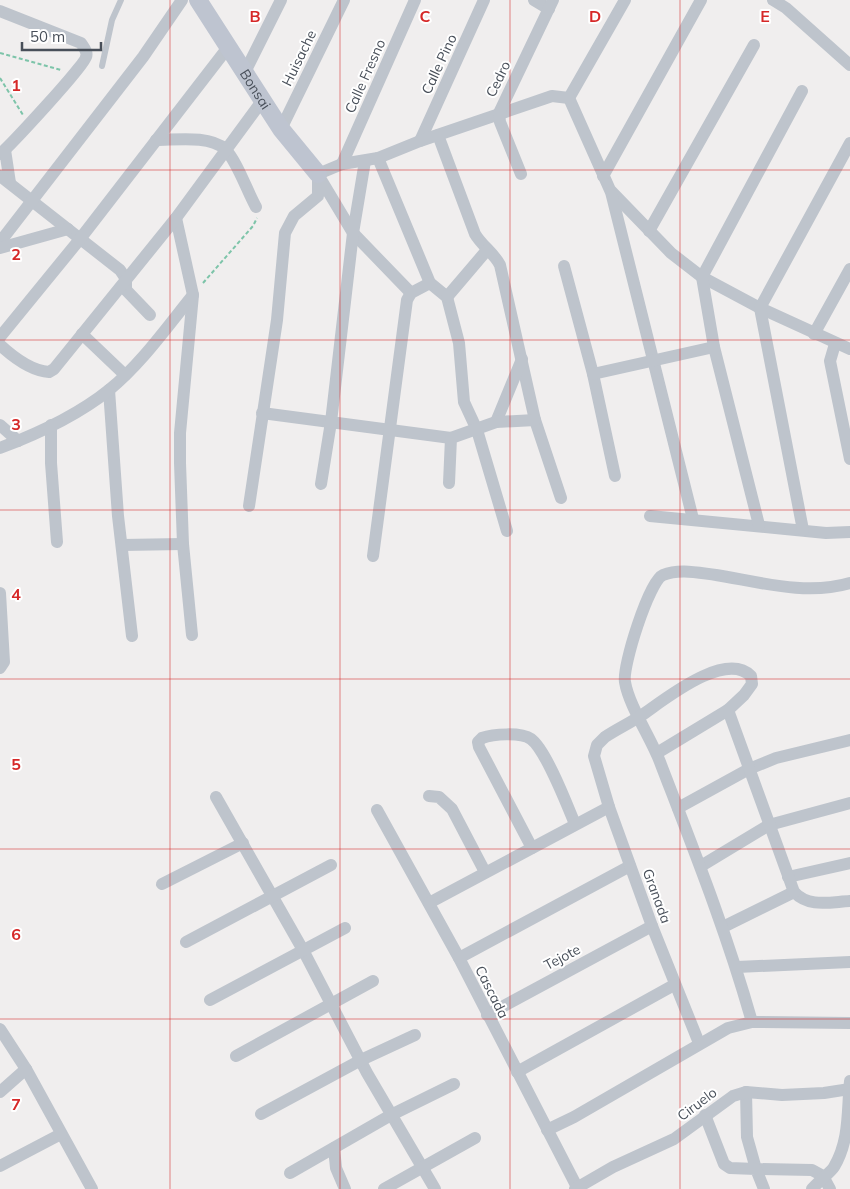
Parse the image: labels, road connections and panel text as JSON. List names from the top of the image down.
{
  "streets": {
    "street": [
      "Huisache",
      "Calle Pino",
      "Calle Fresno",
      "Cedro",
      "Bonsai",
      "Granada",
      "Tejote",
      "Cascada",
      "Ciruelo"
    ]
  },
  "crossings": [
    ["Huisache", "Bonsai"],
    ["Granada", "Tejote"],
    ["Tejote", "Cascada"],
    ["Cascada", "Ciruelo"]
  ],
  "scale_bar": "50 m",
  "grid": {
    "columns": [
      "B",
      "C",
      "D",
      "E"
    ],
    "rows": [
      "1",
      "2",
      "3",
      "4",
      "5",
      "6",
      "7"
    ]
  }
}
